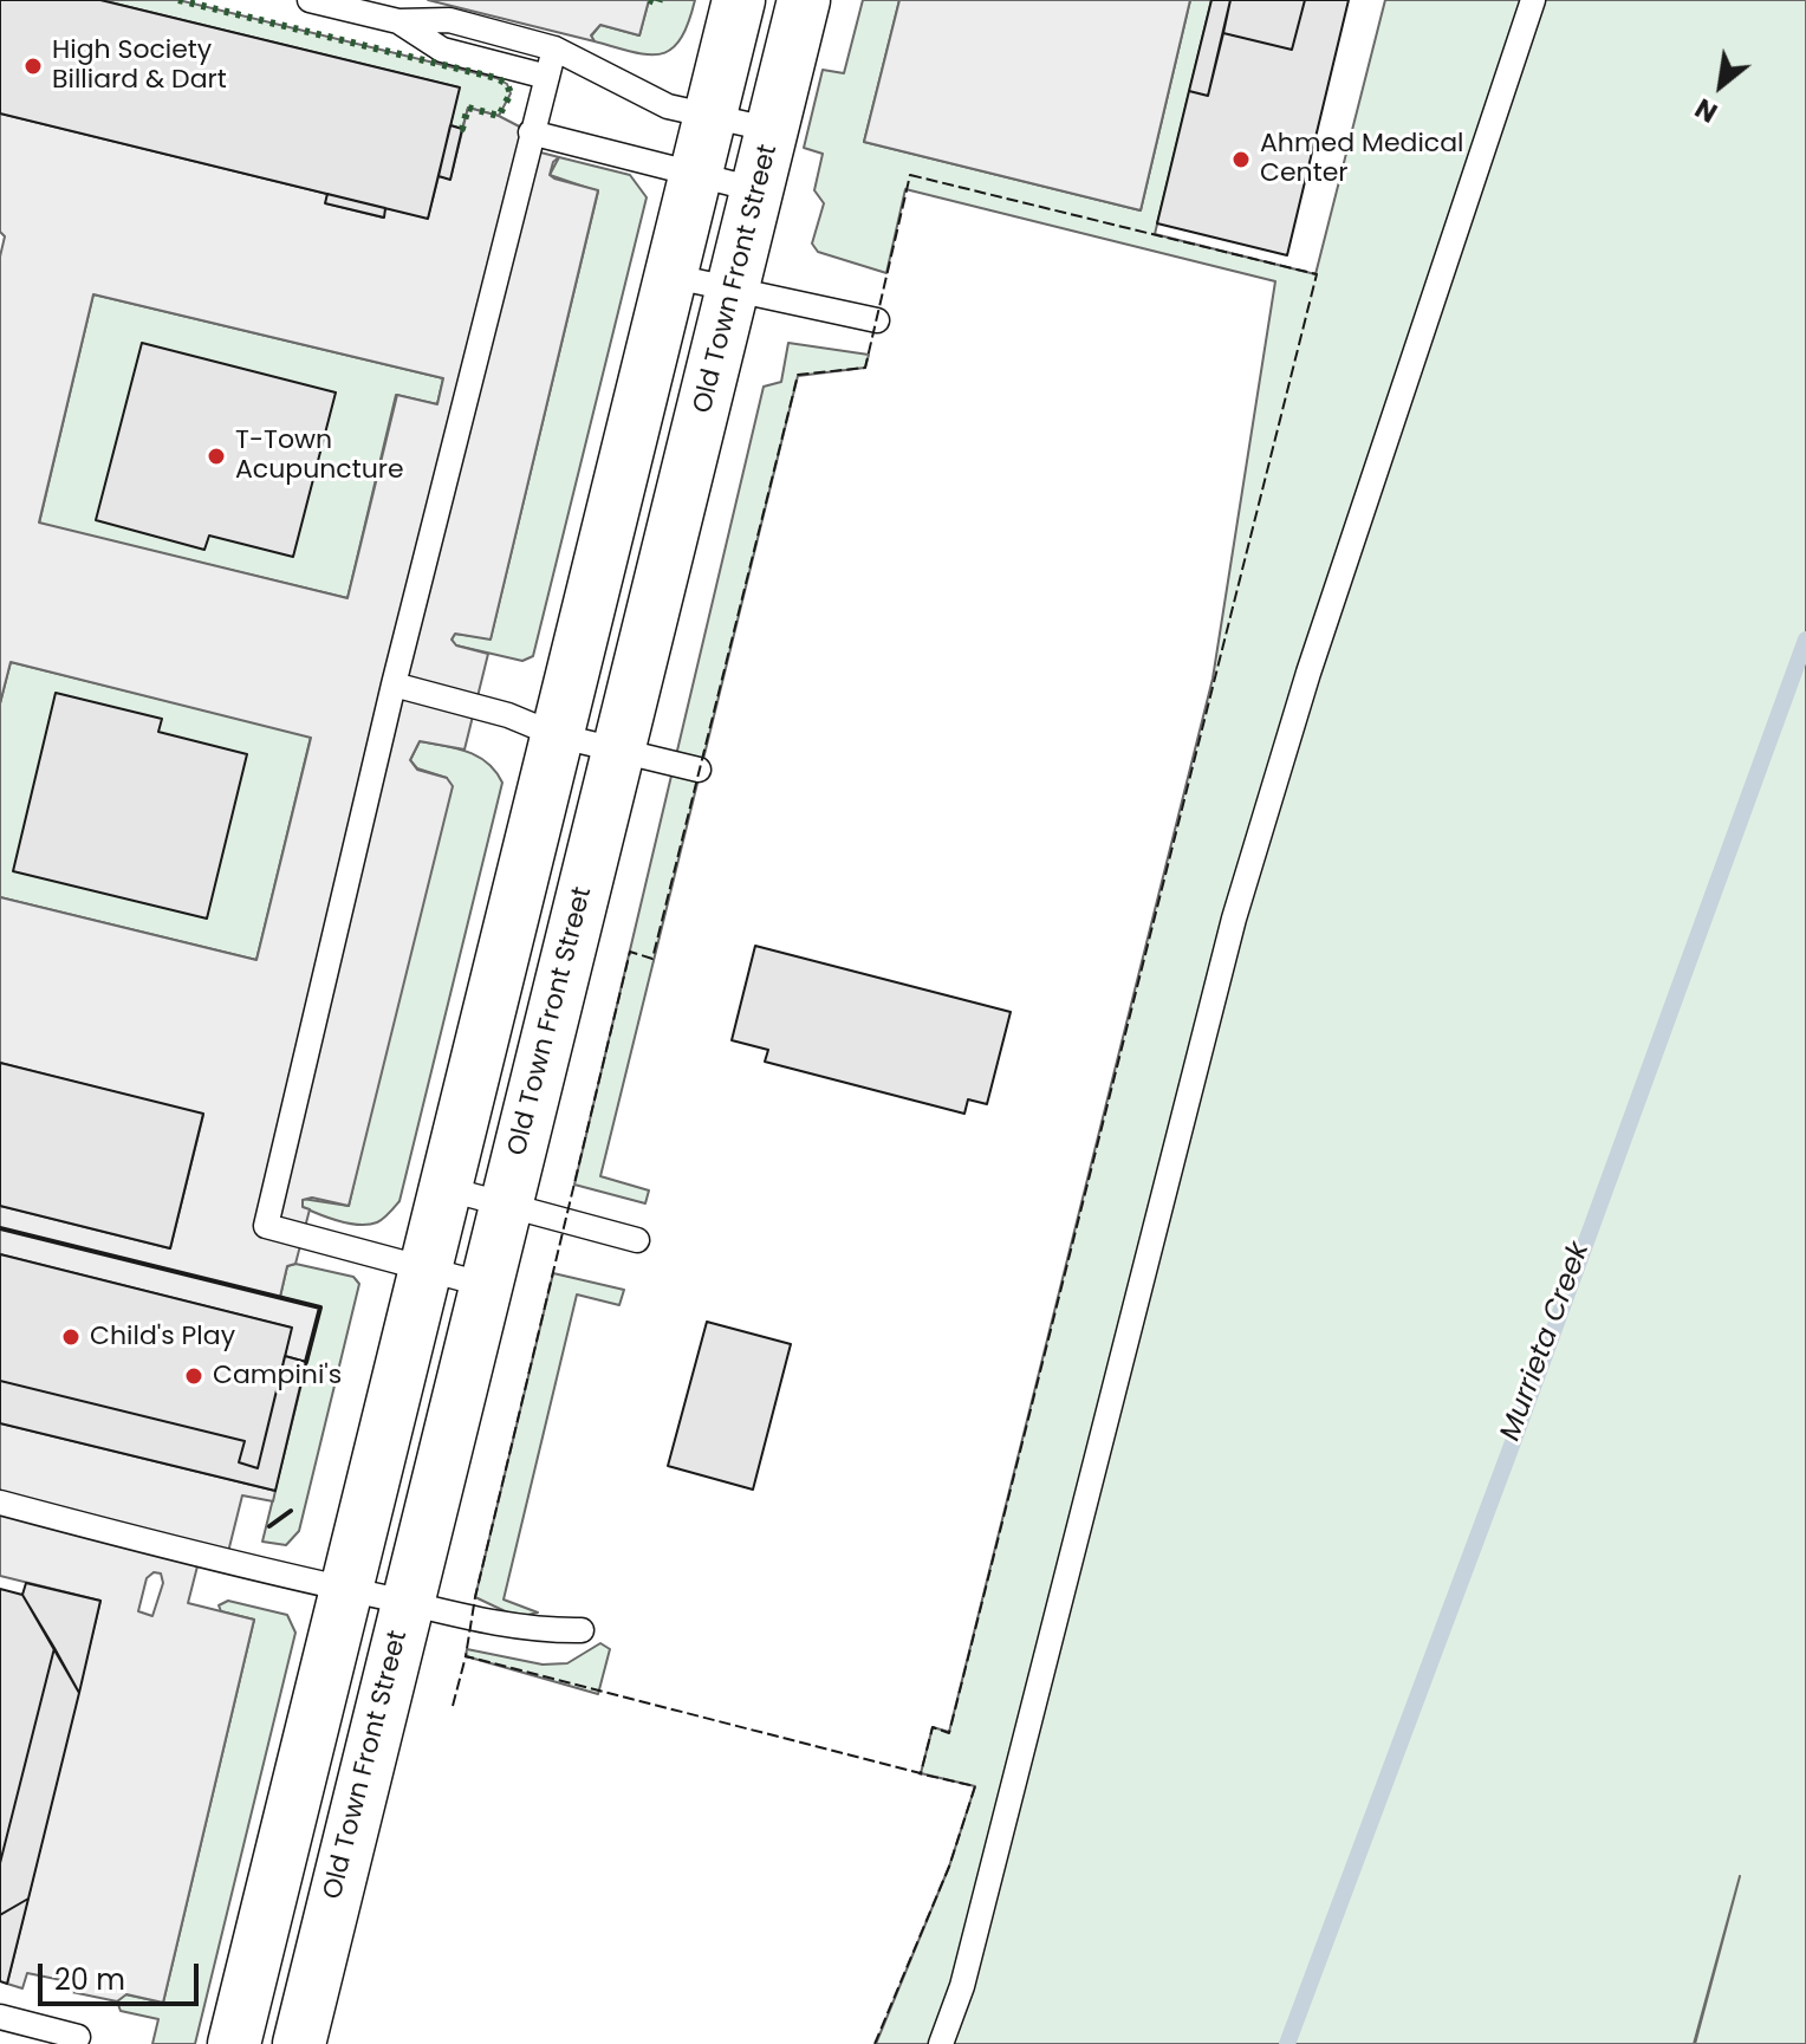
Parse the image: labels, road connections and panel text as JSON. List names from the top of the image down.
{
  "streets": {
    "main road": ["Old Town Front Street"]
  },
  "water": ["Murrieta Creek"],
  "places": [
    "High Society Billiard & Dart",
    "Ahmed Medical Center",
    "T-Town Acupuncture",
    "Child's Play",
    "Campini's"
  ],
  "scale_bar": "20 m",
  "north": "bottom left"
}
